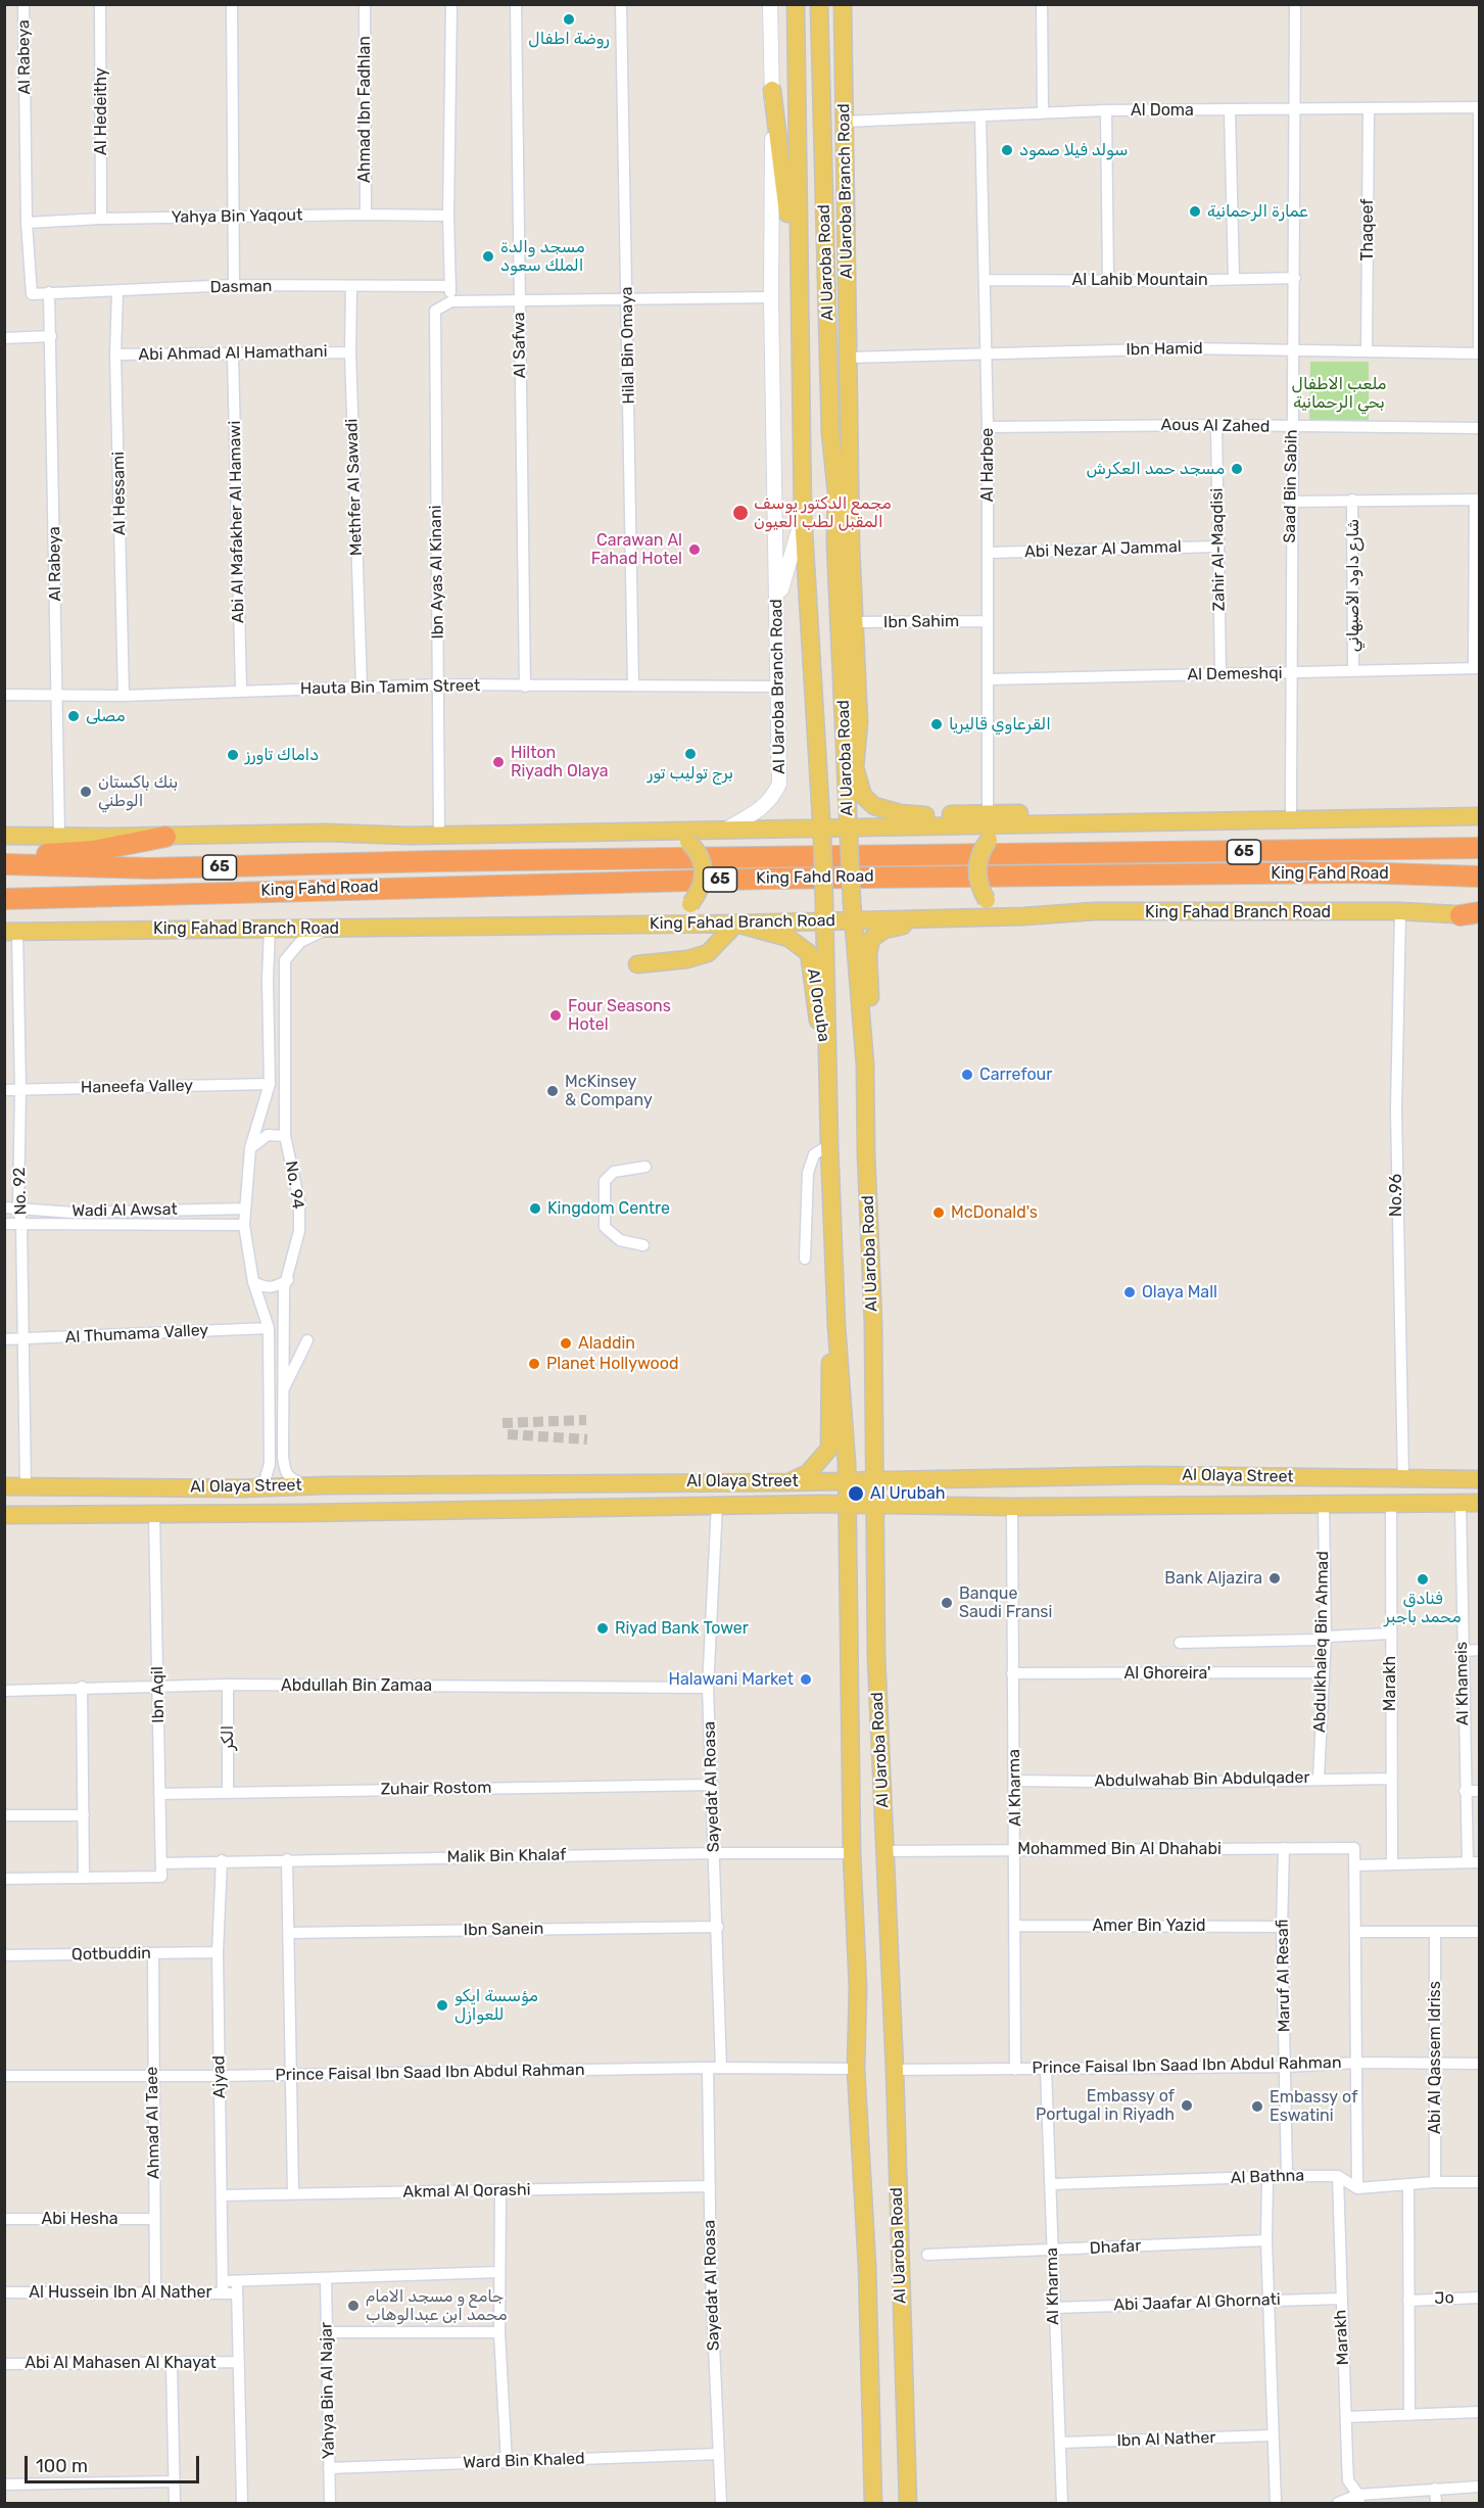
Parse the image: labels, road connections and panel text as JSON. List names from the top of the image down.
{
  "streets": {
    "highway": ["65", "King Fahd Road"],
    "main road": [
      "Al Uaroba Branch Road",
      "Al Uaroba Road",
      "King Fahad Branch Road",
      "Al Orouba",
      "Al Olaya Street"
    ],
    "street": [
      "Al Rabeya",
      "Ahmad Ibn Fadhlan",
      "Al Doma",
      "Al Hedeithy",
      "Yahya Bin Yaqout",
      "Thaqeef",
      "Al Lahib Mountain",
      "Dasman",
      "Al Safwa",
      "Hilal Bin Omaya",
      "Ibn Hamid",
      "Abi Ahmad Al Hamathani",
      "Aous Al Zahed",
      "Al Harbee",
      "Saad Bin Sabih",
      "Methfer Al Sawadi",
      "Al Hessami",
      "Abi Al Mafakher Al Hamawi",
      "Abi Nezar Al Jammal",
      "Zahir Al-Maqdisi",
      "Ibn Ayas Al Kinani",
      "شارع داود الأصبهاني",
      "Ibn Sahim",
      "Al Demeshqi",
      "Hauta Bin Tamim Street",
      "Haneefa Valley",
      "No. 94",
      "No. 92",
      "No.96",
      "Wadi Al Awsat",
      "Al Thumama Valley",
      "Abdulkhaleq Bin Ahmad",
      "Al Ghoreira'",
      "Marakh",
      "Al Khameis",
      "Abdullah Bin Zamaa",
      "Ibn Aqil",
      "الكر",
      "Abdulwahab Bin Abdulqader",
      "Sayedat Al Roasa",
      "Al Kharma",
      "Zuhair Rostom",
      "Mohammed Bin Al Dhahabi",
      "Malik Bin Khalaf",
      "Amer Bin Yazid",
      "Ibn Sanein",
      "Qotbuddin",
      "Maruf Al Resafi",
      "Abi Al Qassem Idriss",
      "Prince Faisal Ibn Saad Ibn Abdul Rahman",
      "Ajyad",
      "Ahmad Al Taee",
      "Al Bathna",
      "Akmal Al Qorashi",
      "Abi Hesha",
      "Dhafar",
      "Al Hussein Ibn Al Nather",
      "Jo",
      "Abi Jaafar Al Ghornati",
      "Abi Al Mahasen Al Khayat",
      "Yahya Bin Al Najar",
      "Ibn Al Nather",
      "Ward Bin Khaled"
    ]
  },
  "crossings": [
    ["Al Rabeya", "Yahya Bin Yaqout"],
    ["Al Rabeya", "Dasman"],
    ["Al Rabeya", "Hauta Bin Tamim Street"],
    ["Ahmad Ibn Fadhlan", "Yahya Bin Yaqout"],
    ["Al Doma", "Al Uaroba Branch Road"],
    ["Al Doma", "Thaqeef"],
    ["Al Doma", "Al Harbee"],
    ["Al Doma", "Saad Bin Sabih"],
    ["Al Hedeithy", "Yahya Bin Yaqout"],
    ["Al Uaroba Branch Road", "Ibn Hamid"],
    ["Al Uaroba Branch Road", "Al Harbee"],
    ["Al Uaroba Branch Road", "Ibn Sahim"],
    ["Al Uaroba Branch Road", "Hauta Bin Tamim Street"],
    ["Thaqeef", "Ibn Hamid"],
    ["Al Uaroba Road", "King Fahad Branch Road"],
    ["Al Uaroba Road", "Al Orouba"],
    ["Al Uaroba Road", "Al Olaya Street"],
    ["Al Uaroba Road", "Mohammed Bin Al Dhahabi"],
    ["Al Uaroba Road", "Malik Bin Khalaf"],
    ["Al Uaroba Road", "Prince Faisal Ibn Saad Ibn Abdul Rahman"],
    ["Al Lahib Mountain", "Al Harbee"],
    ["Al Lahib Mountain", "Saad Bin Sabih"],
    ["Dasman", "Methfer Al Sawadi"],
    ["Dasman", "Al Hessami"],
    ["Al Safwa", "Hauta Bin Tamim Street"],
    ["Hilal Bin Omaya", "Hauta Bin Tamim Street"],
    ["Ibn Hamid", "Al Harbee"],
    ["Ibn Hamid", "Saad Bin Sabih"],
    ["Abi Ahmad Al Hamathani", "Methfer Al Sawadi"],
    ["Abi Ahmad Al Hamathani", "Al Hessami"],
    ["Abi Ahmad Al Hamathani", "Abi Al Mafakher Al Hamawi"],
    ["Aous Al Zahed", "Al Harbee"],
    ["Aous Al Zahed", "Saad Bin Sabih"],
    ["Aous Al Zahed", "Zahir Al-Maqdisi"],
    ["Al Harbee", "Abi Nezar Al Jammal"],
    ["Al Harbee", "Ibn Sahim"],
    ["Al Harbee", "Al Demeshqi"],
    ["Saad Bin Sabih", "Al Demeshqi"],
    ["Methfer Al Sawadi", "Hauta Bin Tamim Street"],
    ["Al Hessami", "Hauta Bin Tamim Street"],
    ["Abi Al Mafakher Al Hamawi", "Hauta Bin Tamim Street"],
    ["Abi Nezar Al Jammal", "Zahir Al-Maqdisi"],
    ["Zahir Al-Maqdisi", "Al Demeshqi"],
    ["Ibn Ayas Al Kinani", "Hauta Bin Tamim Street"],
    ["شارع داود الأصبهاني", "Al Demeshqi"],
    ["King Fahad Branch Road", "Al Orouba"],
    ["King Fahad Branch Road", "No. 94"],
    ["King Fahad Branch Road", "No. 92"],
    ["King Fahad Branch Road", "No.96"],
    ["Haneefa Valley", "No. 92"],
    ["No. 94", "Al Olaya Street"],
    ["No. 92", "Wadi Al Awsat"],
    ["No. 92", "Al Thumama Valley"],
    ["No. 92", "Al Olaya Street"],
    ["No.96", "Al Olaya Street"],
    ["Al Olaya Street", "Abdulkhaleq Bin Ahmad"],
    ["Al Olaya Street", "Marakh"],
    ["Al Olaya Street", "Al Khameis"],
    ["Al Olaya Street", "Ibn Aqil"],
    ["Al Olaya Street", "Sayedat Al Roasa"],
    ["Al Olaya Street", "Al Kharma"],
    ["Abdulkhaleq Bin Ahmad", "Al Ghoreira'"],
    ["Abdulkhaleq Bin Ahmad", "Abdulwahab Bin Abdulqader"],
    ["Al Ghoreira'", "Al Kharma"],
    ["Marakh", "Abdulwahab Bin Abdulqader"],
    ["Marakh", "Al Bathna"],
    ["Marakh", "Abi Jaafar Al Ghornati"],
    ["Abdullah Bin Zamaa", "Ibn Aqil"],
    ["Abdullah Bin Zamaa", "الكر"],
    ["Abdullah Bin Zamaa", "Sayedat Al Roasa"],
    ["Ibn Aqil", "Zuhair Rostom"],
    ["Ibn Aqil", "Malik Bin Khalaf"],
    ["الكر", "Zuhair Rostom"],
    ["Abdulwahab Bin Abdulqader", "Al Kharma"],
    ["Sayedat Al Roasa", "Zuhair Rostom"],
    ["Sayedat Al Roasa", "Malik Bin Khalaf"],
    ["Sayedat Al Roasa", "Ibn Sanein"],
    ["Sayedat Al Roasa", "Prince Faisal Ibn Saad Ibn Abdul Rahman"],
    ["Sayedat Al Roasa", "Akmal Al Qorashi"],
    ["Sayedat Al Roasa", "Ward Bin Khaled"],
    ["Al Kharma", "Mohammed Bin Al Dhahabi"],
    ["Al Kharma", "Amer Bin Yazid"],
    ["Al Kharma", "Prince Faisal Ibn Saad Ibn Abdul Rahman"],
    ["Al Kharma", "Al Bathna"],
    ["Al Kharma", "Dhafar"],
    ["Al Kharma", "Abi Jaafar Al Ghornati"],
    ["Al Kharma", "Ibn Al Nather"],
    ["Mohammed Bin Al Dhahabi", "Maruf Al Resafi"],
    ["Malik Bin Khalaf", "Ajyad"],
    ["Amer Bin Yazid", "Maruf Al Resafi"],
    ["Qotbuddin", "Ajyad"],
    ["Qotbuddin", "Ahmad Al Taee"],
    ["Maruf Al Resafi", "Prince Faisal Ibn Saad Ibn Abdul Rahman"],
    ["Maruf Al Resafi", "Al Bathna"],
    ["Abi Al Qassem Idriss", "Prince Faisal Ibn Saad Ibn Abdul Rahman"],
    ["Prince Faisal Ibn Saad Ibn Abdul Rahman", "Ajyad"],
    ["Prince Faisal Ibn Saad Ibn Abdul Rahman", "Ahmad Al Taee"],
    ["Ajyad", "Akmal Al Qorashi"],
    ["Ajyad", "Al Hussein Ibn Al Nather"],
    ["Ahmad Al Taee", "Abi Hesha"],
    ["Ahmad Al Taee", "Al Hussein Ibn Al Nather"],
    ["Al Hussein Ibn Al Nather", "Yahya Bin Al Najar"],
    ["Yahya Bin Al Najar", "Ward Bin Khaled"]
  ],
  "parks": ["ملعب الاطفال بحي الرحمانية"],
  "places": [
    "روضة اطفال",
    "سولد فيلا صمود",
    "عمارة الرحمانية",
    "مسجد والدة الملك سعود",
    "مسجد حمد العكرش",
    "مجمع الدكتور يوسف المقبل لطب العيون",
    "Carawan Al Fahad Hotel",
    "مصلى",
    "القرعاوي قاليريا",
    "برج توليب تور",
    "داماك تاورز",
    "Hilton Riyadh Olaya",
    "بنك باكستان الوطني",
    "Four Seasons Hotel",
    "Carrefour",
    "McKinsey & Company",
    "Kingdom Centre",
    "McDonald's",
    "Olaya Mall",
    "Aladdin",
    "Planet Hollywood",
    "Al Urubah",
    "Bank Aljazira",
    "فنادق محمد باجبر",
    "Banque Saudi Fransi",
    "Riyad Bank Tower",
    "Halawani Market",
    "مؤسسة ايكو للعوازل",
    "Embassy of Portugal in Riyadh",
    "Embassy of Eswatini",
    "جامع و مسجد الامام محمد ابن عبدالوهاب"
  ],
  "scale_bar": "100 m"
}
